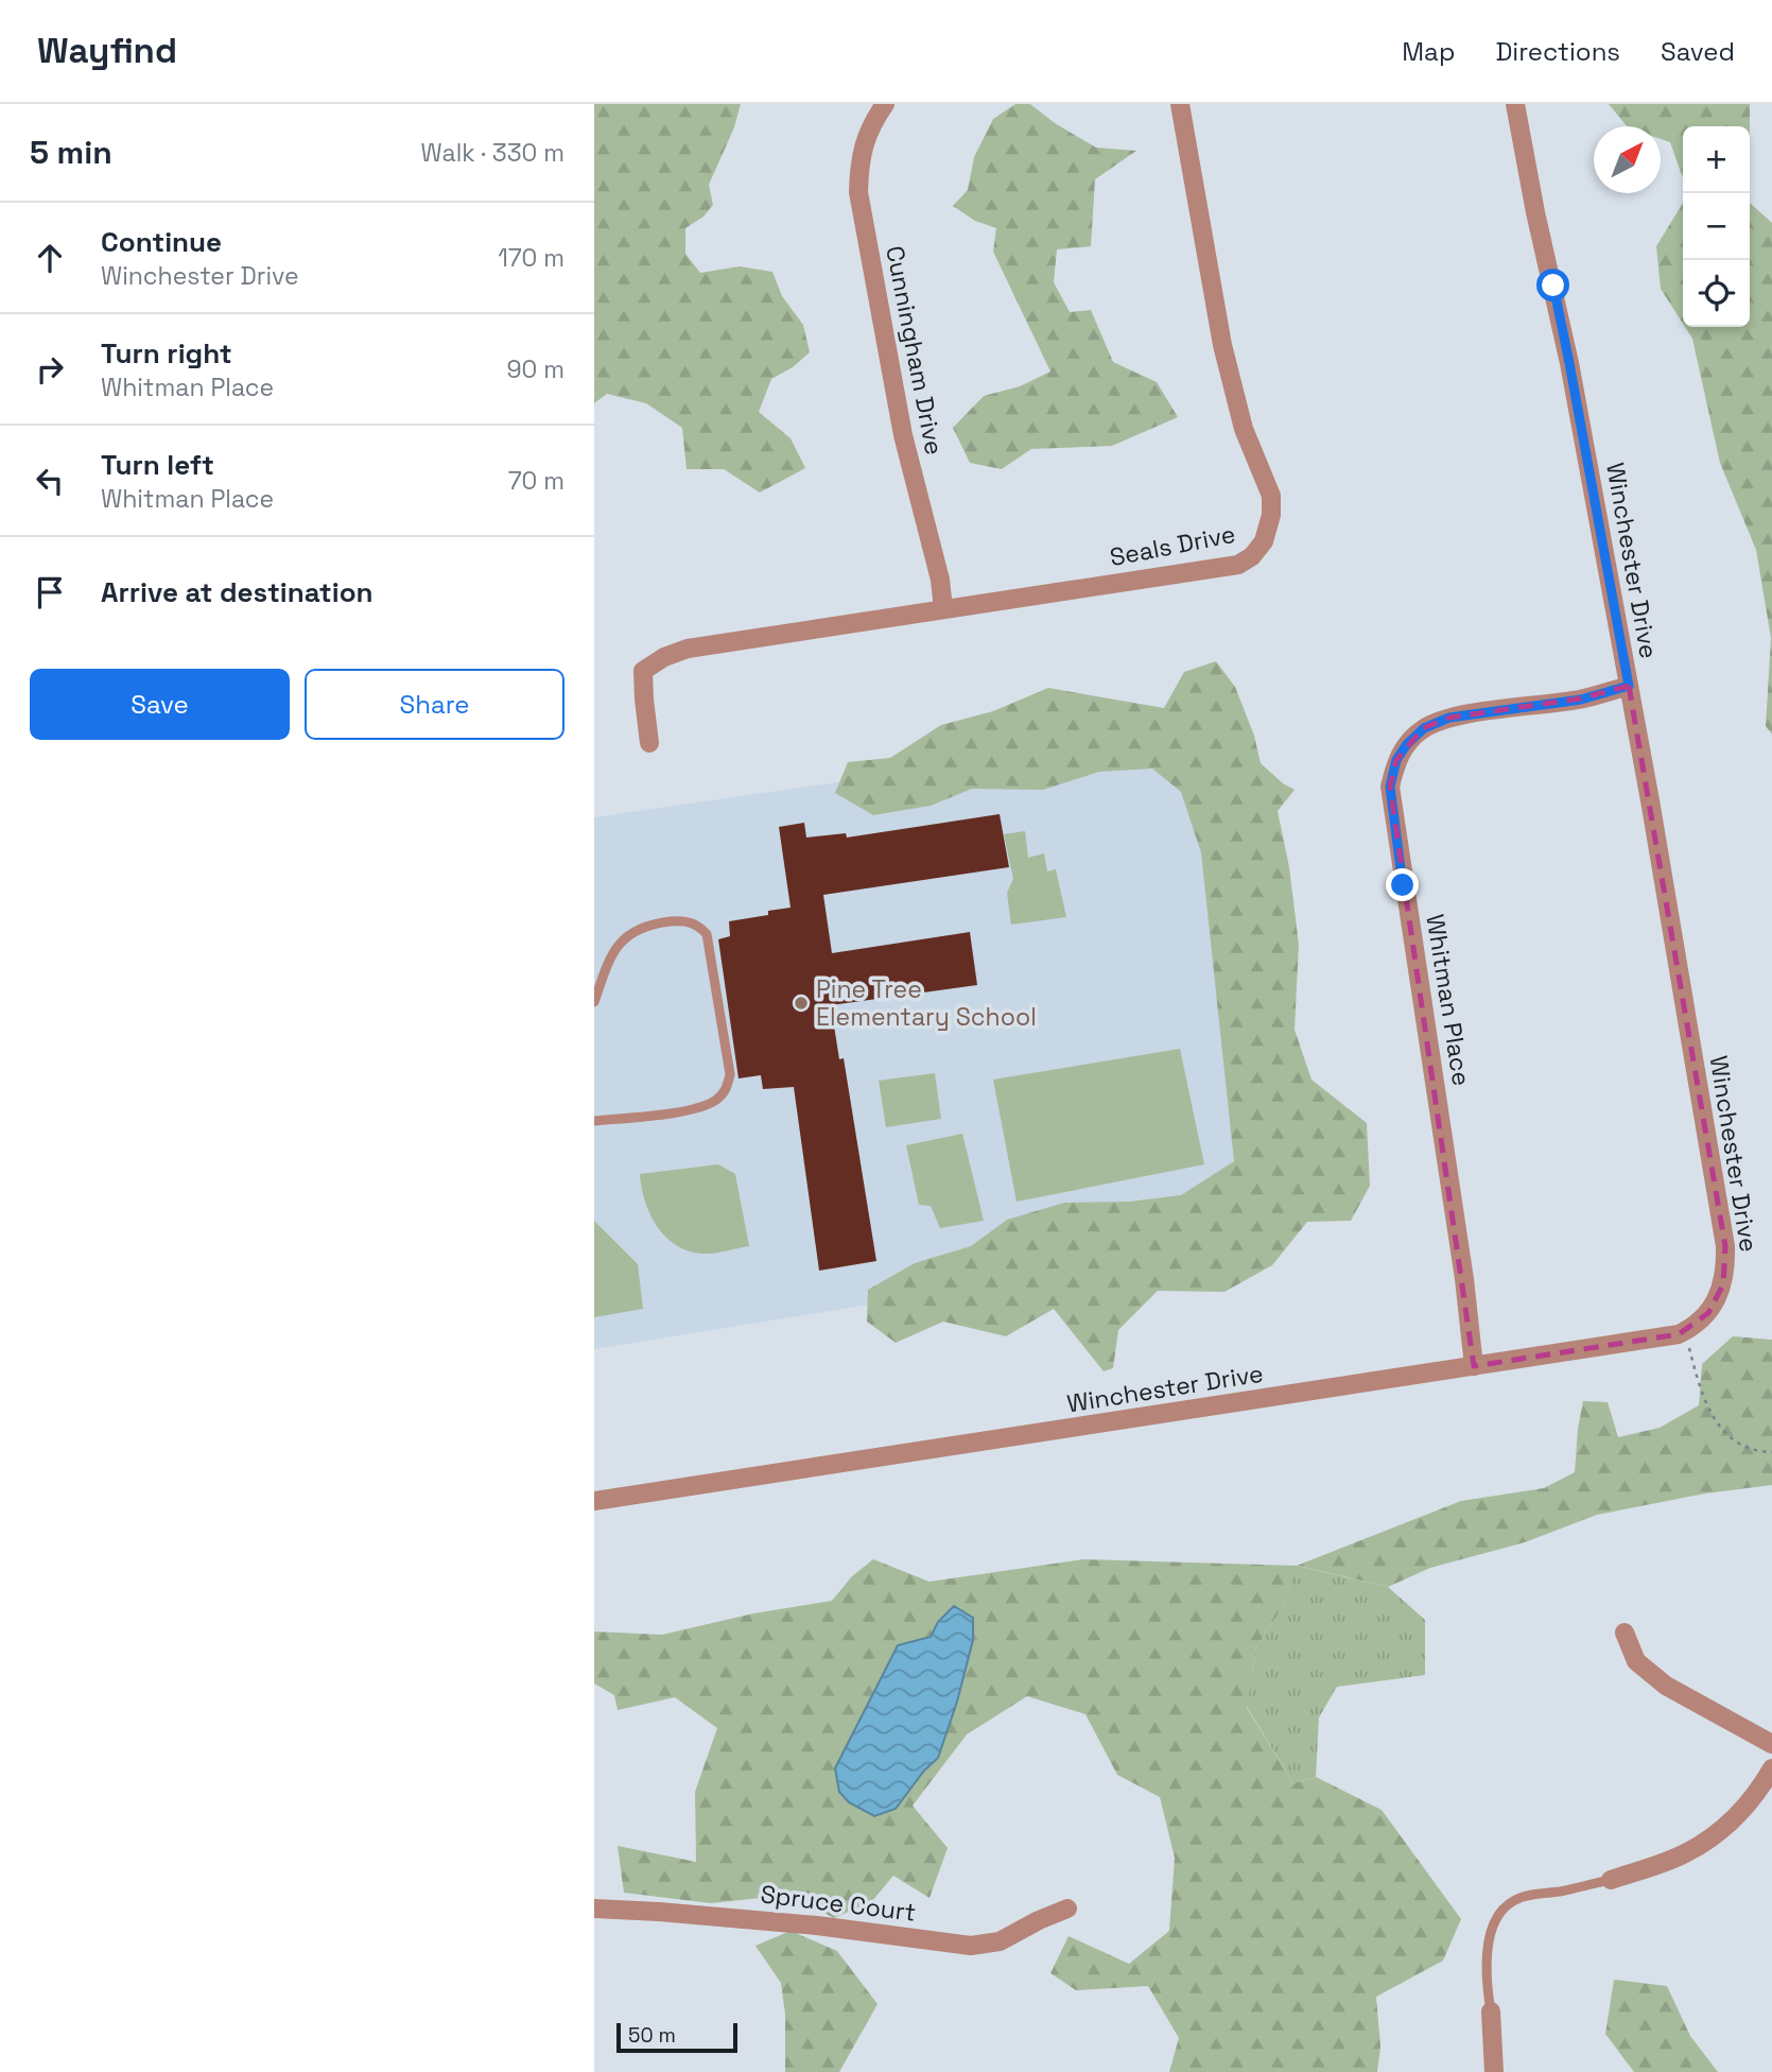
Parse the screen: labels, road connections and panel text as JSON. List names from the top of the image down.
{
  "streets": {
    "street": [
      "Cunningham Drive",
      "Seals Drive",
      "Winchester Drive",
      "Whitman Place",
      "Spruce Court"
    ]
  },
  "crossings": [
    ["Cunningham Drive", "Seals Drive"],
    ["Winchester Drive", "Whitman Place"]
  ],
  "places": ["Pine Tree Elementary School"],
  "scale_bar": "50 m",
  "north": "top right",
  "page": {
    "header": "Wayfind",
    "nav": ["Map", "Directions", "Saved"],
    "heading": ["5 min", "Walk · 330 m"],
    "map_buttons": ["+", "−"],
    "list": [
      ["Continue", "Winchester Drive", "170 m"],
      ["Turn right", "Whitman Place", "90 m"],
      ["Turn left", "Whitman Place", "70 m"],
      "Arrive at destination"
    ],
    "buttons": ["Save", "Share"],
    "scale": "50 m"
  }
}
